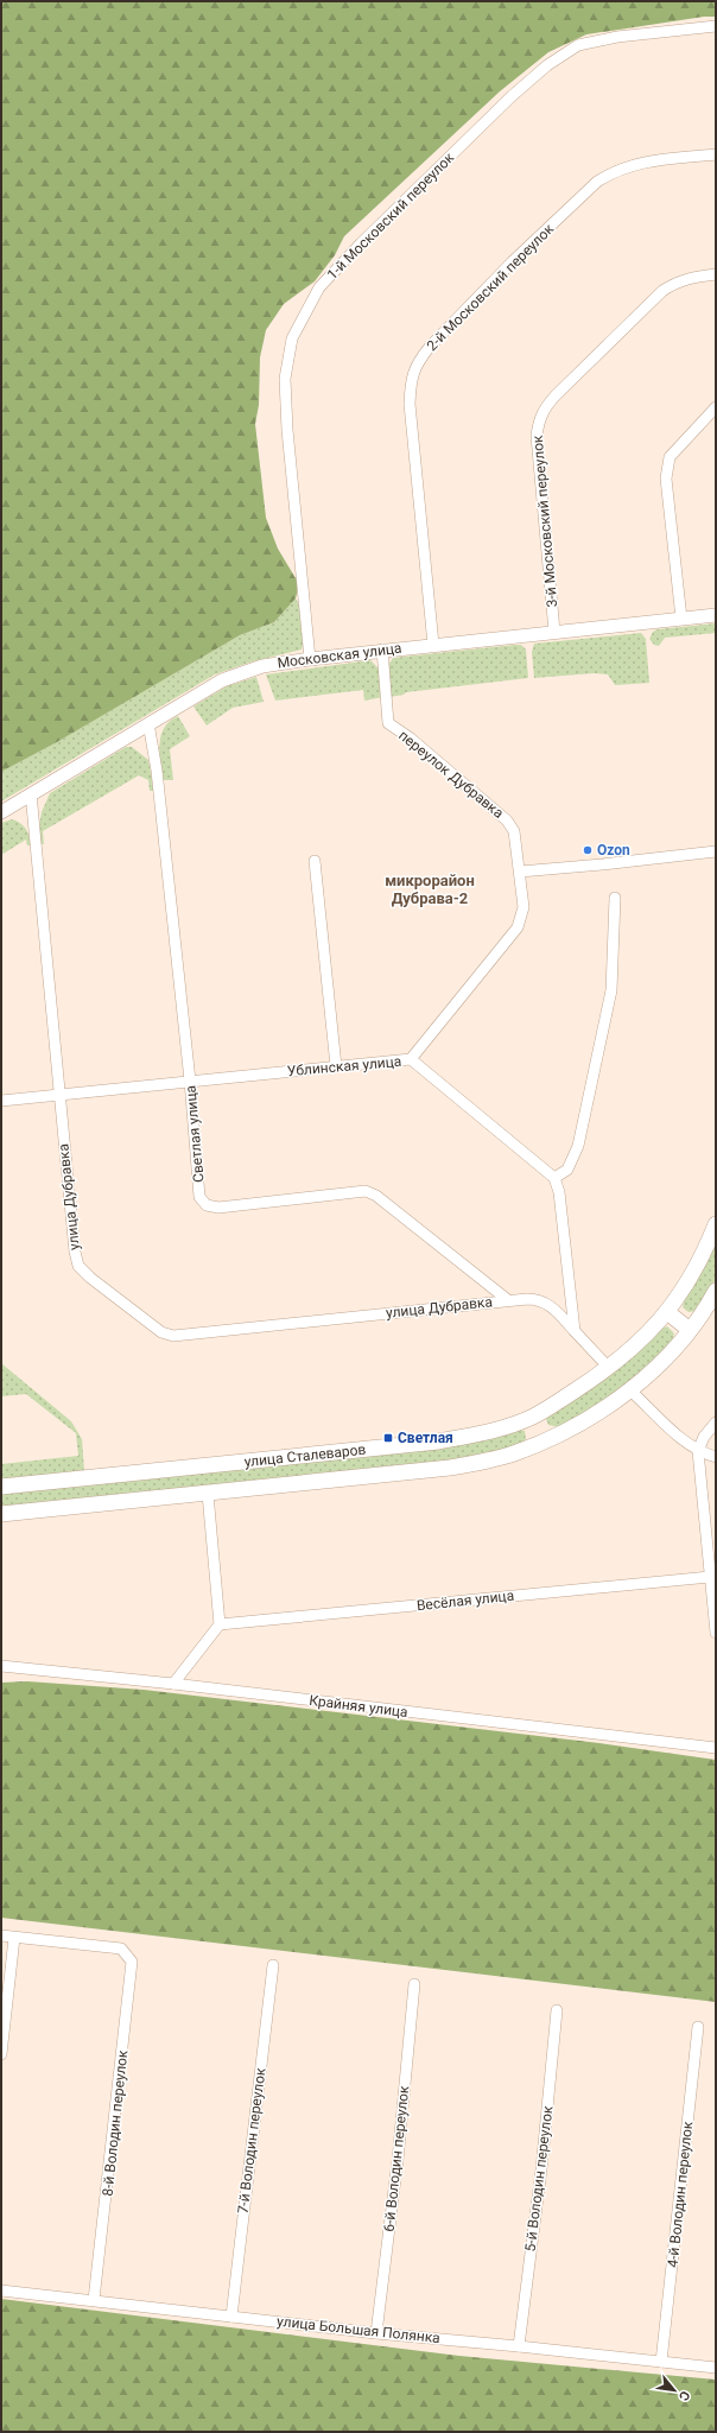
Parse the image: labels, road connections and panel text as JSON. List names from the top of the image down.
{
  "streets": {
    "main road": ["улица Сталеваров"],
    "street": [
      "1-й Московский переулок",
      "2-й Московский переулок",
      "3-й Московский переулок",
      "Московская улица",
      "переулок Дубравка",
      "Ублинская улица",
      "Светлая улица",
      "улица Дубравка",
      "Весёлая улица",
      "Крайняя улица",
      "8-й Володин переулок",
      "7-й Володин переулок",
      "6-й Володин переулок",
      "5-й Володин переулок",
      "4-й Володин переулок",
      "улица Большая Полянка"
    ]
  },
  "crossings": [
    ["1-й Московский переулок", "Московская улица"],
    ["2-й Московский переулок", "Московская улица"],
    ["3-й Московский переулок", "Московская улица"],
    ["Московская улица", "переулок Дубравка"],
    ["Московская улица", "Светлая улица"],
    ["Московская улица", "улица Дубравка"],
    ["переулок Дубравка", "Ублинская улица"],
    ["Ублинская улица", "Светлая улица"],
    ["Ублинская улица", "улица Дубравка"],
    ["Светлая улица", "улица Дубравка"],
    ["8-й Володин переулок", "улица Большая Полянка"],
    ["7-й Володин переулок", "улица Большая Полянка"],
    ["6-й Володин переулок", "улица Большая Полянка"],
    ["5-й Володин переулок", "улица Большая Полянка"],
    ["4-й Володин переулок", "улица Большая Полянка"]
  ],
  "districts": ["микрорайон Дубрава-2"],
  "places": {
    "other": ["Ozon"],
    "transit": ["Светлая"]
  },
  "north": "bottom right"
}
